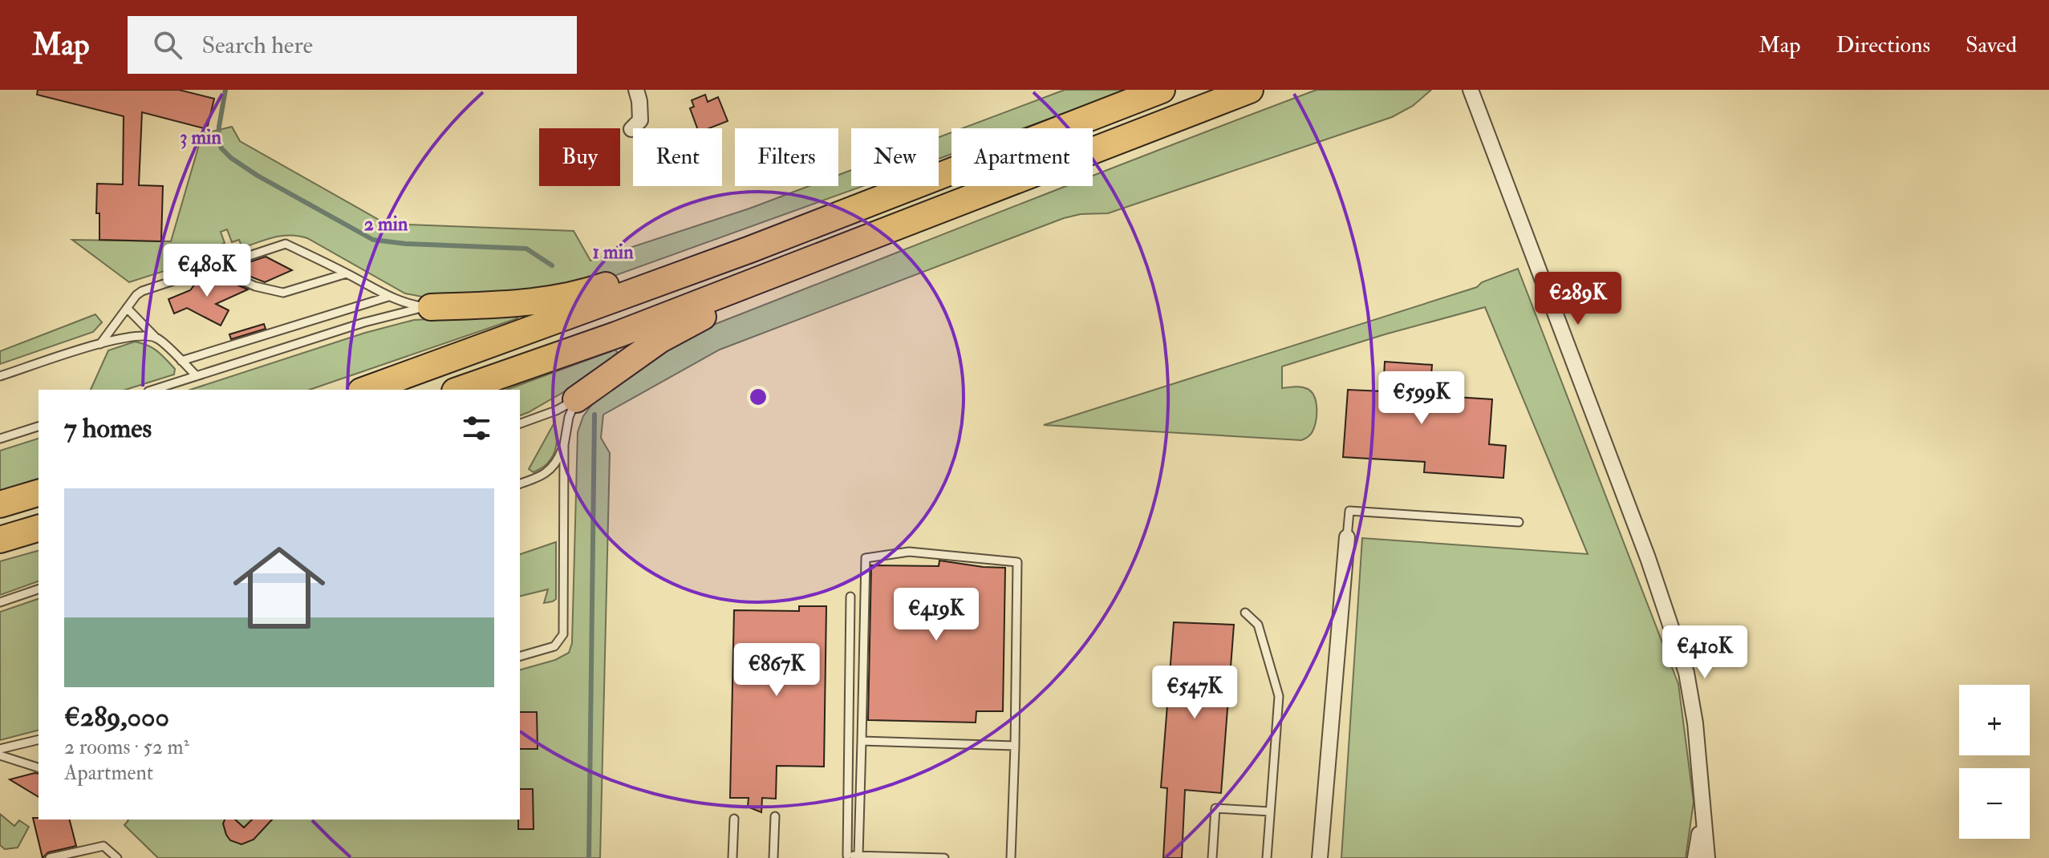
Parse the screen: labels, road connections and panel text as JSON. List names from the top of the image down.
{
  "page": {
    "header": "Map",
    "search": "Search here",
    "nav": ["Map", "Directions", "Saved"],
    "chip": [
      "Buy",
      "Rent",
      "Filters",
      "New",
      "Apartment"
    ],
    "price": [
      "€480K",
      "€289K",
      "€599K",
      "€419K",
      "€410K",
      "€867K",
      "€547K"
    ],
    "heading": "7 homes",
    "list": [
      {
        "name": "€289,000",
        "note": "2 rooms · 52 m² · Apartment"
      }
    ],
    "map_buttons": ["+", "−"]
  },
  "rings": ["3 min", "2 min", "1 min"]
}
